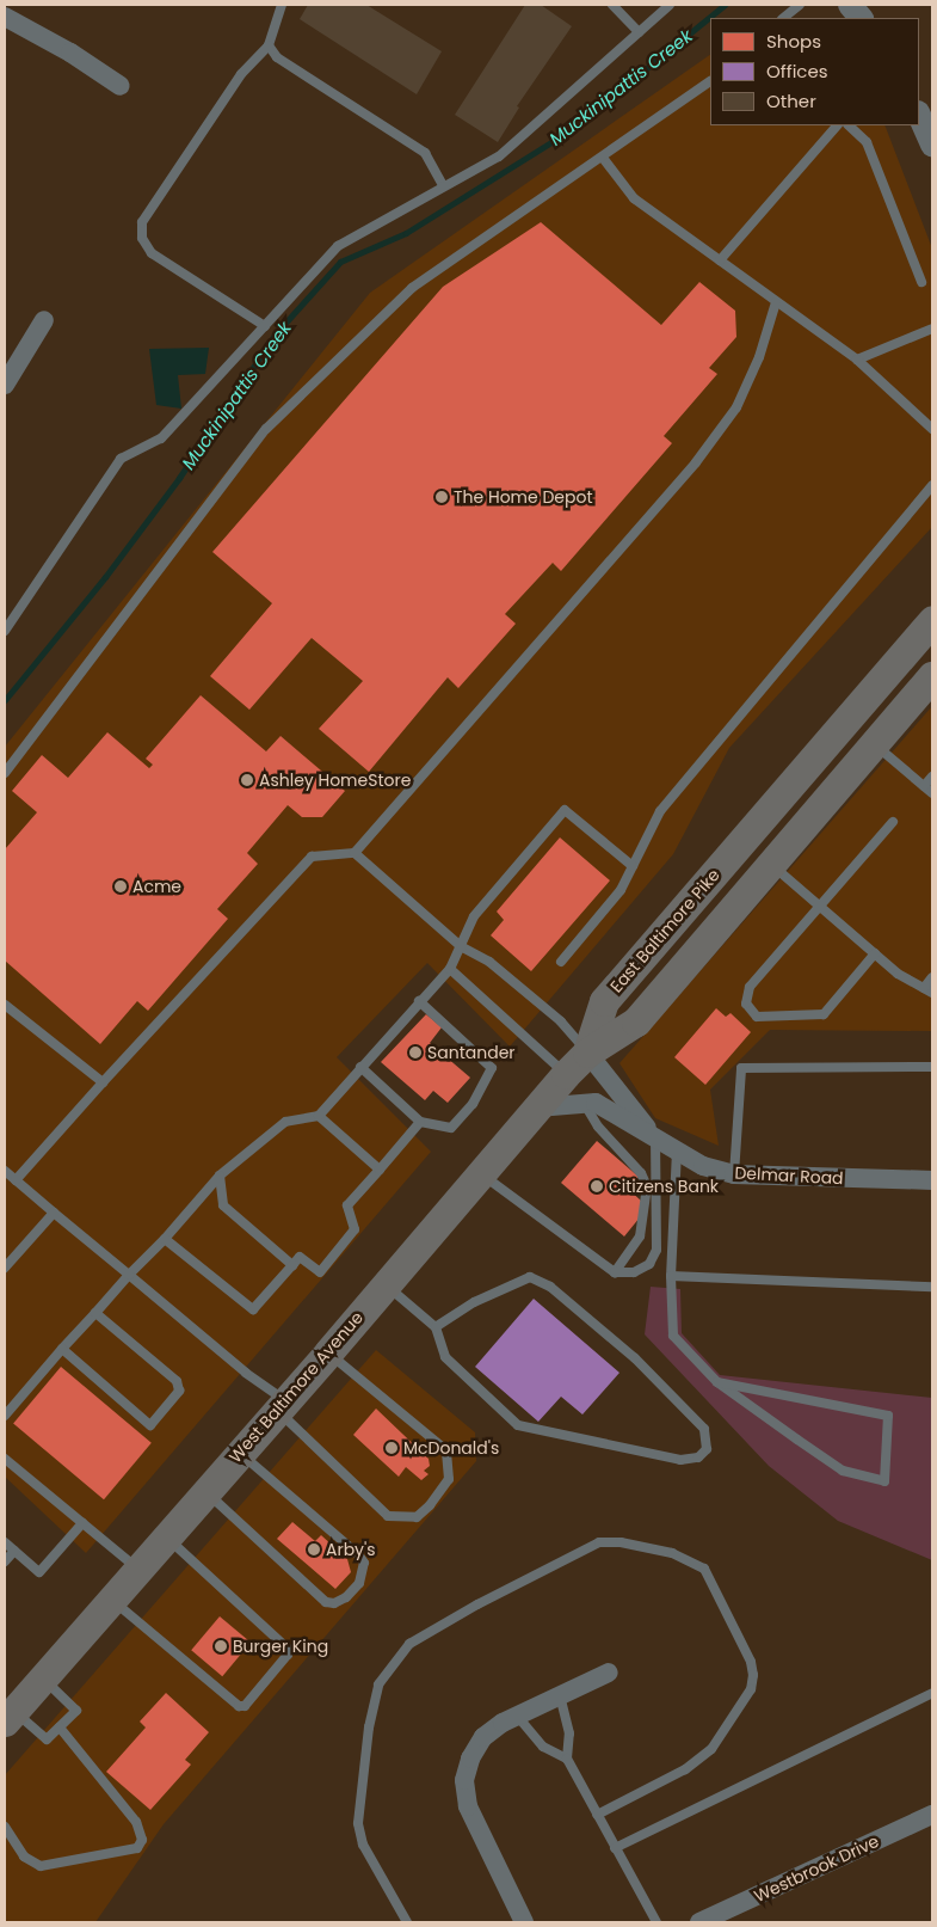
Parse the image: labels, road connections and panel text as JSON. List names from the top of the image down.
{
  "streets": {
    "main road": ["East Baltimore Pike", "West Baltimore Avenue"],
    "street": ["Delmar Road", "Westbrook Drive"]
  },
  "crossings": [
    ["East Baltimore Pike", "Delmar Road"],
    ["East Baltimore Pike", "West Baltimore Avenue"],
    ["Delmar Road", "West Baltimore Avenue"]
  ],
  "water": ["Muckinipattis Creek"],
  "places": [
    "The Home Depot",
    "Ashley HomeStore",
    "Acme",
    "Santander",
    "Citizens Bank",
    "McDonald's",
    "Arby's",
    "Burger King"
  ],
  "legend": ["Shops", "Offices", "Other"]
}
